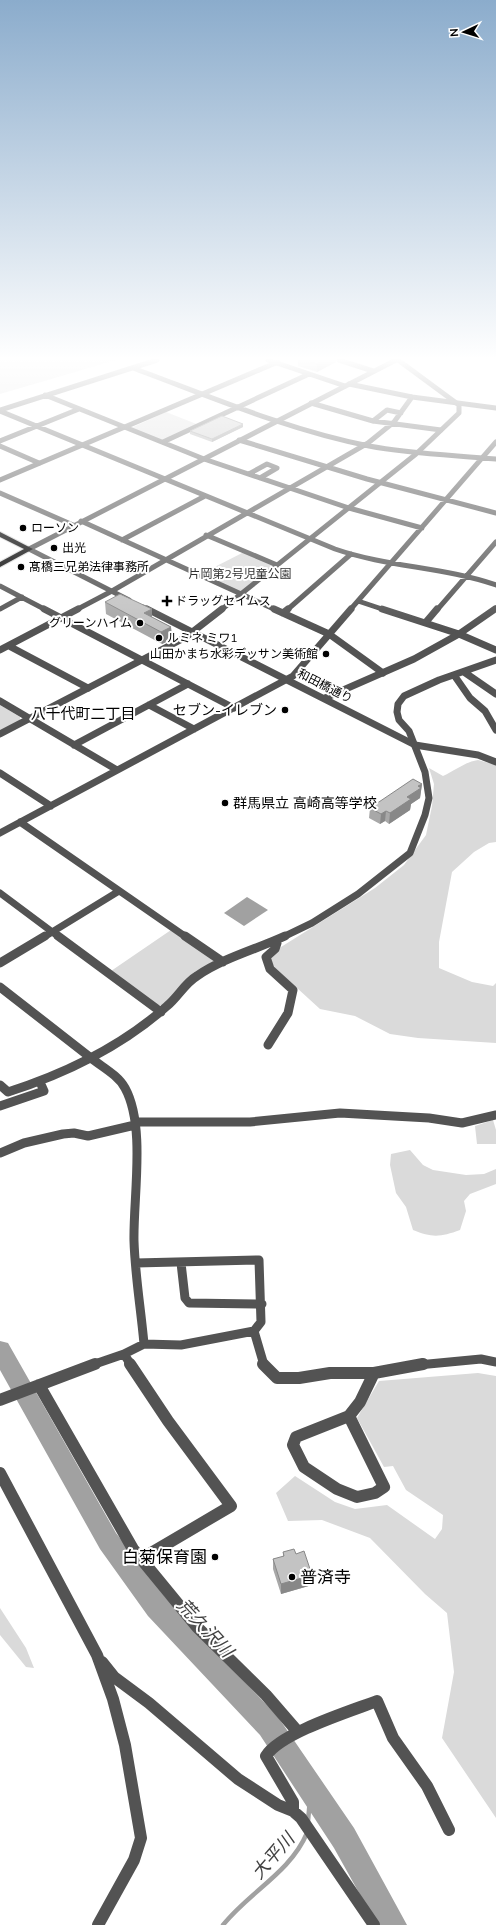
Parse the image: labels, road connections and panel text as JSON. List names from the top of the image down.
{
  "streets": {
    "main road": ["和田橋通り"]
  },
  "districts": ["八千代町二丁目"],
  "water": ["荒久沢川", "大平川"],
  "parks": ["片岡第2号児童公園"],
  "places": {
    "other": [
      "ローソン",
      "出光",
      "髙橋三兄弟法律事務所",
      "グリーンハイム",
      "ルミネ ミワ1",
      "山田かまち水彩デッサン美術館",
      "セブン-イレブン",
      "群馬県立 高崎高等学校",
      "白菊保育園",
      "普済寺"
    ],
    "health": ["ドラッグセイムス"]
  },
  "north": "left"
}
